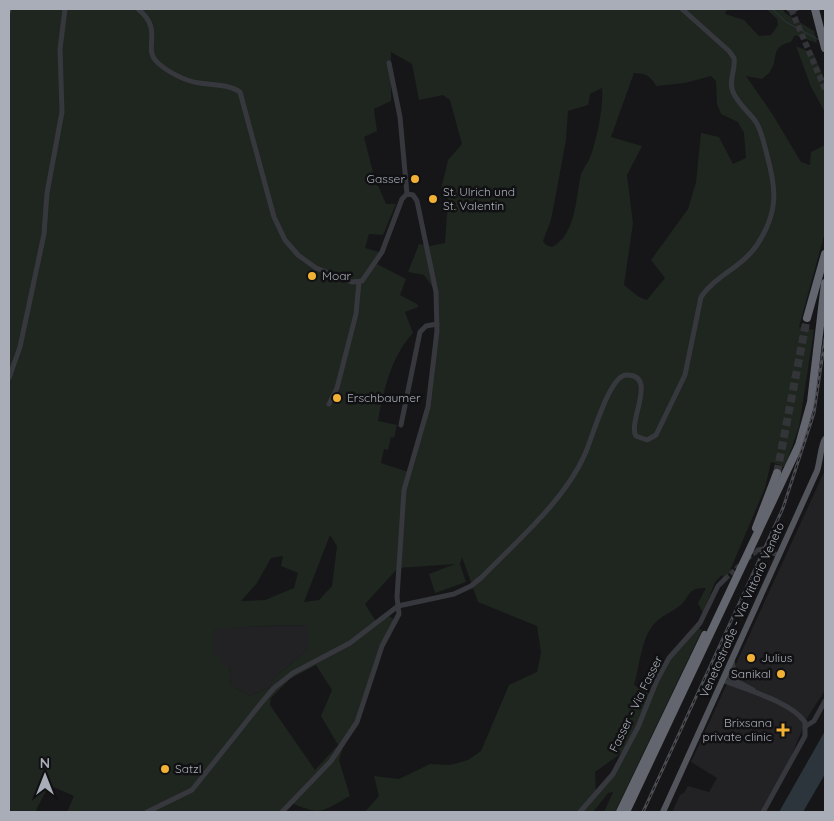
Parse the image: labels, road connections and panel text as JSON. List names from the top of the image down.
{
  "streets": {
    "main road": ["Venetostraße - Via Vittorio Veneto"],
    "street": ["Fasser - Via Fasser"]
  },
  "places": {
    "other": [
      "Gasser",
      "St. Ulrich und St. Valentin",
      "Moar",
      "Erschbaumer",
      "Julius",
      "Sanikal",
      "Satzl"
    ],
    "health": ["Brixsana private clinic"]
  },
  "north": "top"
}
